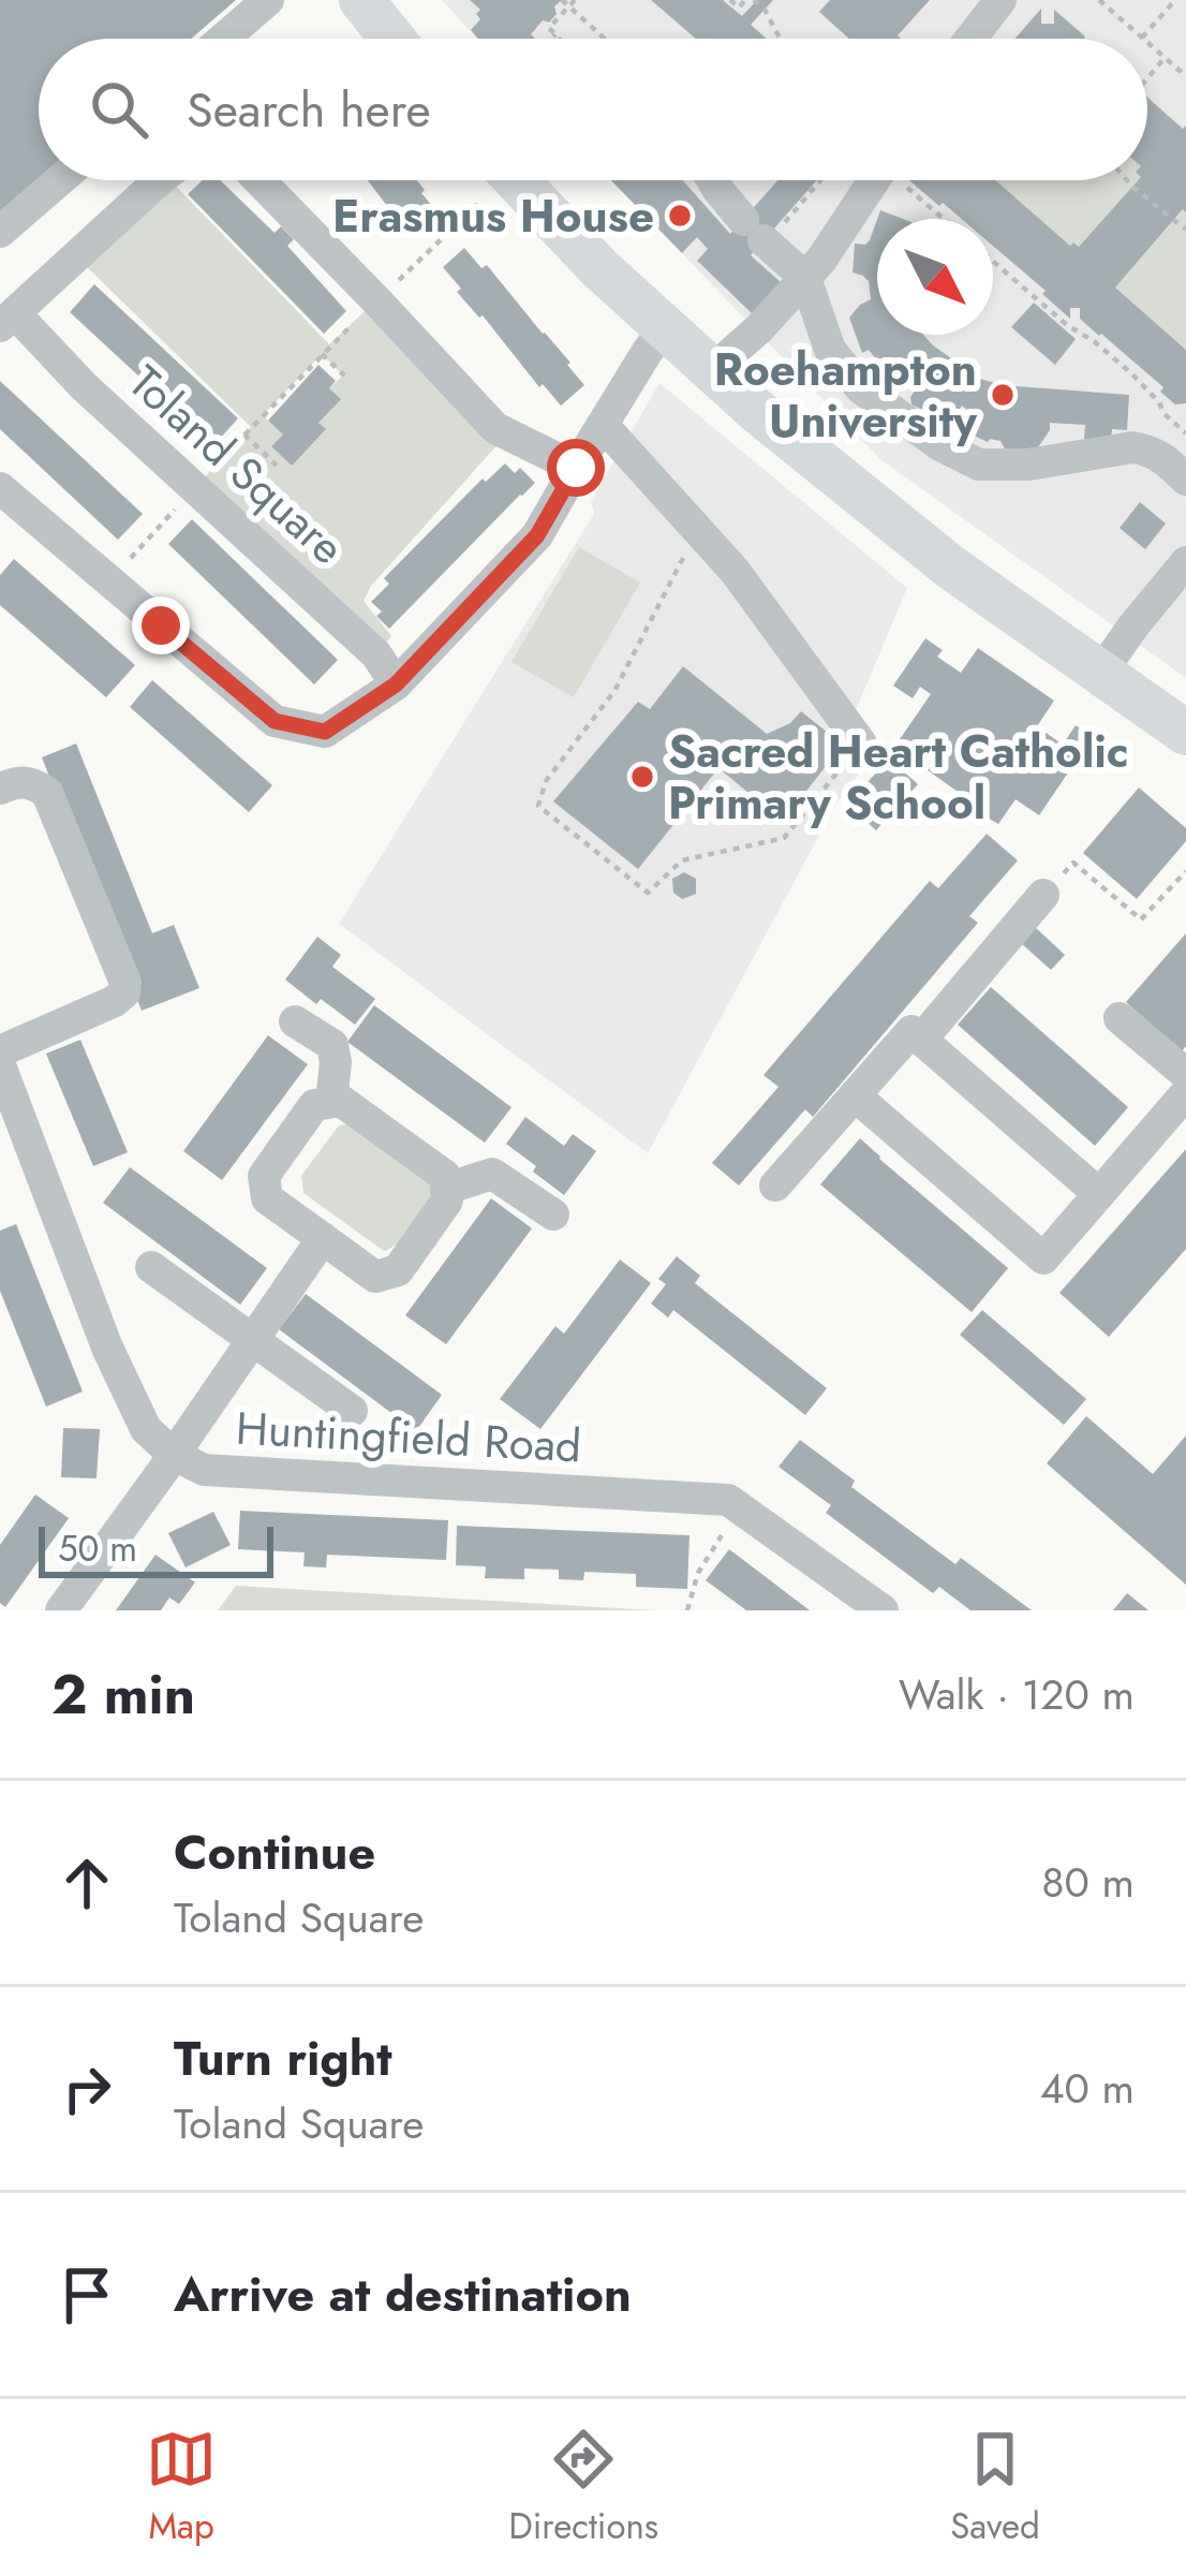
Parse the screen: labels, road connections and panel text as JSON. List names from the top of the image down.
{
  "streets": {
    "street": ["Toland Square", "Huntingfield Road"]
  },
  "places": ["Erasmus House", "Roehampton University", "Sacred Heart Catholic Primary School"],
  "scale_bar": "50 m",
  "north": "bottom right",
  "page": {
    "search": "Search here",
    "scale": "50 m",
    "heading": ["2 min", "Walk · 120 m"],
    "list": [
      ["Continue", "Toland Square", "80 m"],
      ["Turn right", "Toland Square", "40 m"],
      "Arrive at destination"
    ],
    "nav": ["Map", "Directions", "Saved"]
  }
}
